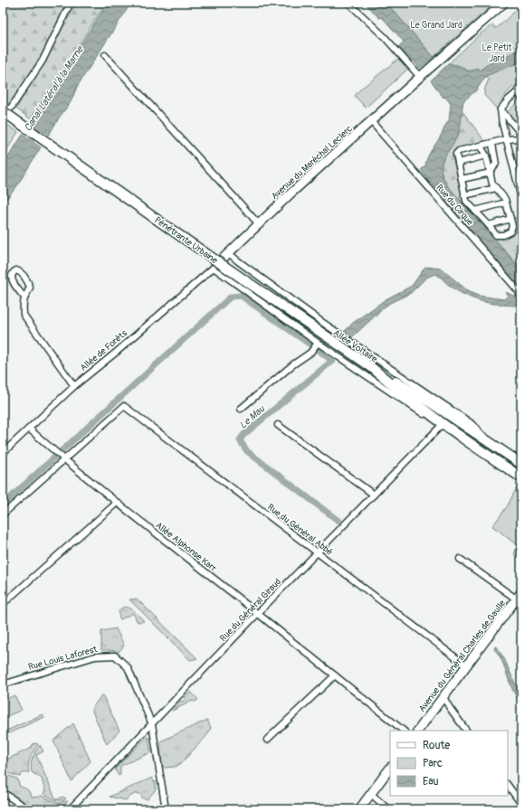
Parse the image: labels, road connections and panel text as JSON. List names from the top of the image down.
{
  "streets": {
    "main road": [
      "Avenue du Maréchal Leclerc",
      "Pénétrante Urbaine",
      "Allée Voltaire",
      "Avenue du Général Charles de Gaulle"
    ],
    "street": [
      "Rue du Cirque",
      "Allée de Forêts",
      "Rue du Général Abbé",
      "Allée Alphonse Karr",
      "Rue du Général Giraud",
      "Rue Louis Laforest"
    ]
  },
  "crossings": [
    ["Avenue du Maréchal Leclerc", "Rue du Cirque"],
    ["Avenue du Maréchal Leclerc", "Allée Voltaire"],
    ["Avenue du Maréchal Leclerc", "Allée de Forêts"],
    ["Pénétrante Urbaine", "Allée Voltaire"],
    ["Allée Voltaire", "Allée de Forêts"],
    ["Allée Voltaire", "Rue du Général Giraud"],
    ["Allée de Forêts", "Allée Alphonse Karr"],
    ["Rue du Général Abbé", "Allée Alphonse Karr"],
    ["Rue du Général Abbé", "Rue du Général Giraud"],
    ["Rue du Général Abbé", "Avenue du Général Charles de Gaulle"],
    ["Allée Alphonse Karr", "Rue du Général Giraud"],
    ["Rue du Général Giraud", "Rue Louis Laforest"]
  ],
  "water": ["Canal Latéral à la Marne", "Le Mau"],
  "parks": ["Le Grand Jard", "Le Petit Jard"],
  "legend": ["Route", "Parc", "Eau"]
}
